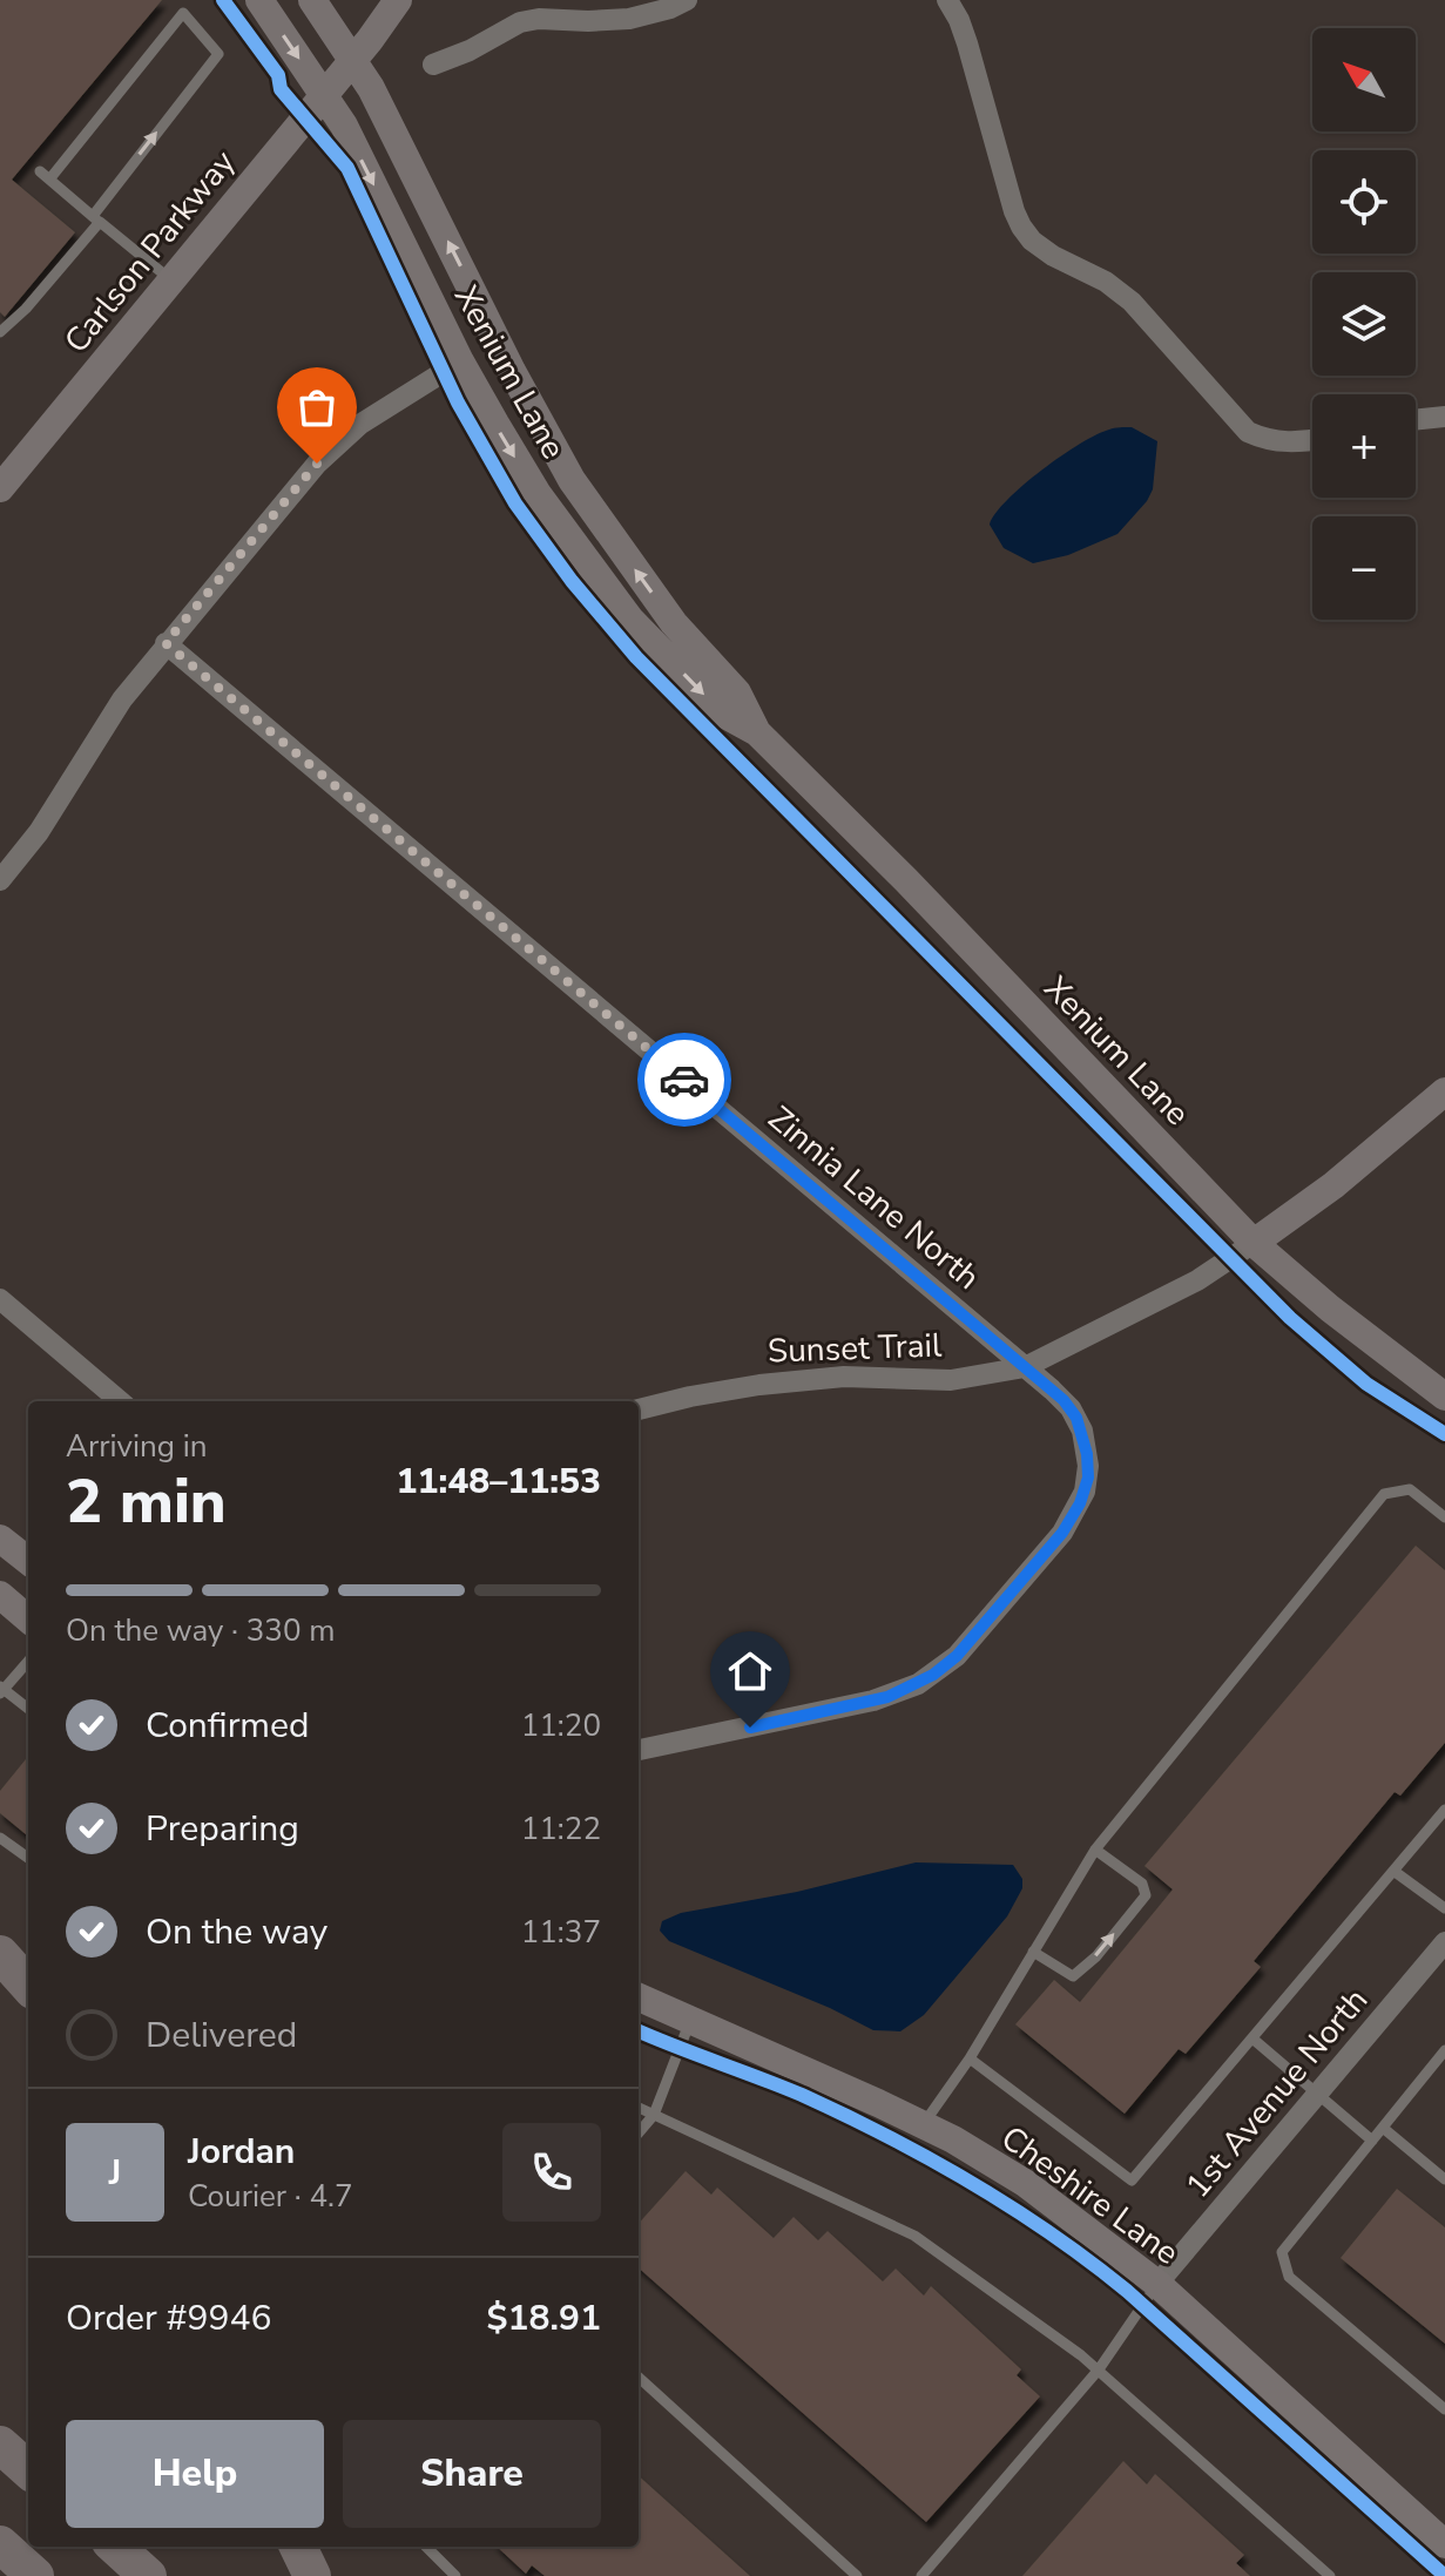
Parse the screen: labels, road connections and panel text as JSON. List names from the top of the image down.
{
  "streets": {
    "main road": [
      "Carlson Parkway",
      "Xenium Lane",
      "Sunset Trail",
      "Cheshire Lane"
    ],
    "street": ["Zinnia Lane North", "1st Avenue North"]
  },
  "crossings": [
    ["Carlson Parkway", "Xenium Lane"],
    ["Xenium Lane", "Sunset Trail"],
    ["Zinnia Lane North", "Sunset Trail"],
    ["1st Avenue North", "Cheshire Lane"]
  ],
  "north": "top left",
  "page": {
    "map_buttons": ["+", "−"],
    "heading": ["2 min", "Arriving in", "11:48–11:53"],
    "panel": [
      "Jordan",
      "Courier · 4.7",
      "Order #9946",
      "$18.91"
    ],
    "bar": "On the way · 330 m",
    "list": [
      ["Confirmed", "11:20"],
      ["Preparing", "11:22"],
      ["On the way", "11:37"],
      "Delivered"
    ],
    "round": "J",
    "buttons": ["Help", "Share"]
  }
}
